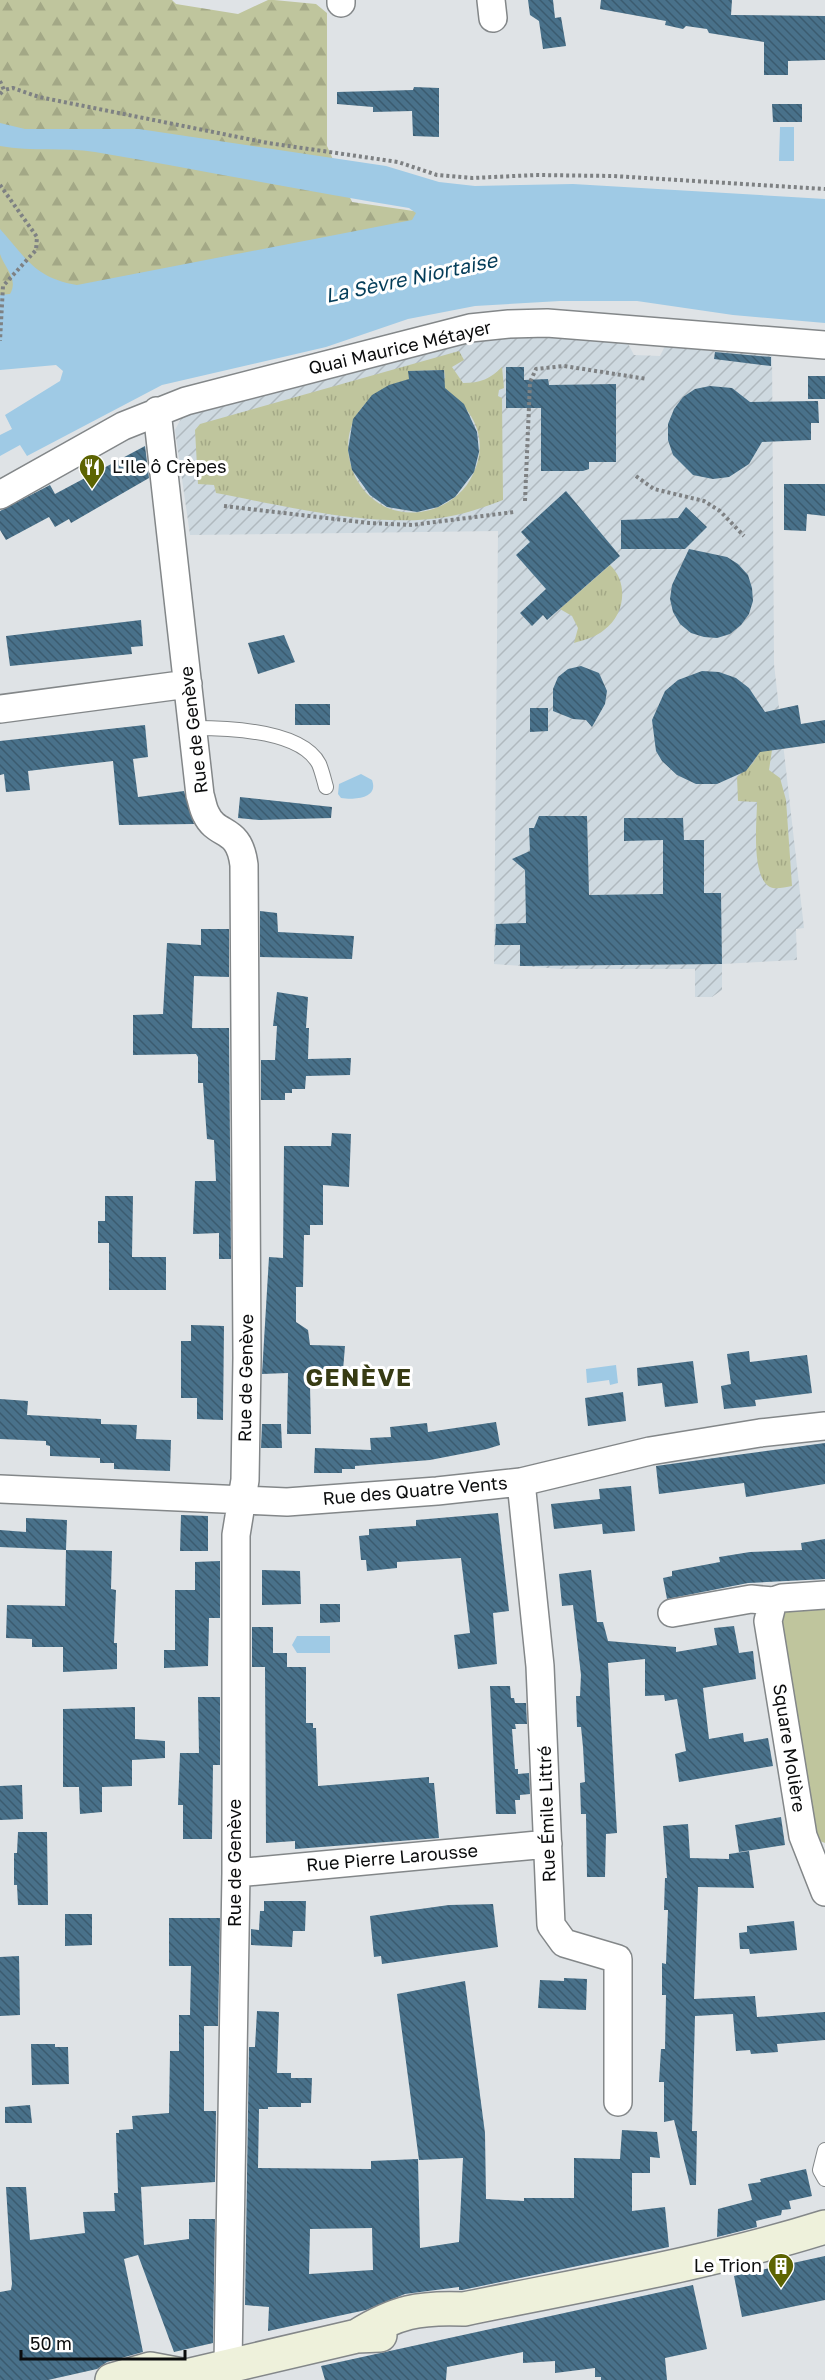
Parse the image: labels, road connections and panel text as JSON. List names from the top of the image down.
{
  "streets": {
    "street": [
      "Quai Maurice Métayer",
      "Rue de Genève",
      "Rue des Quatre Vents",
      "Square Molière",
      "Rue Émile Littré",
      "Rue Pierre Larousse"
    ]
  },
  "crossings": [
    ["Quai Maurice Métayer", "Rue de Genève"],
    ["Rue de Genève", "Rue des Quatre Vents"],
    ["Rue de Genève", "Rue Pierre Larousse"],
    ["Rue des Quatre Vents", "Rue Émile Littré"],
    ["Rue Émile Littré", "Rue Pierre Larousse"]
  ],
  "districts": ["GENÈVE"],
  "water": ["La Sèvre Niortaise"],
  "places": {
    "restaurant": ["L'Ile ô Crèpes"],
    "building": ["Le Trion"]
  },
  "scale_bar": "50 m"
}
